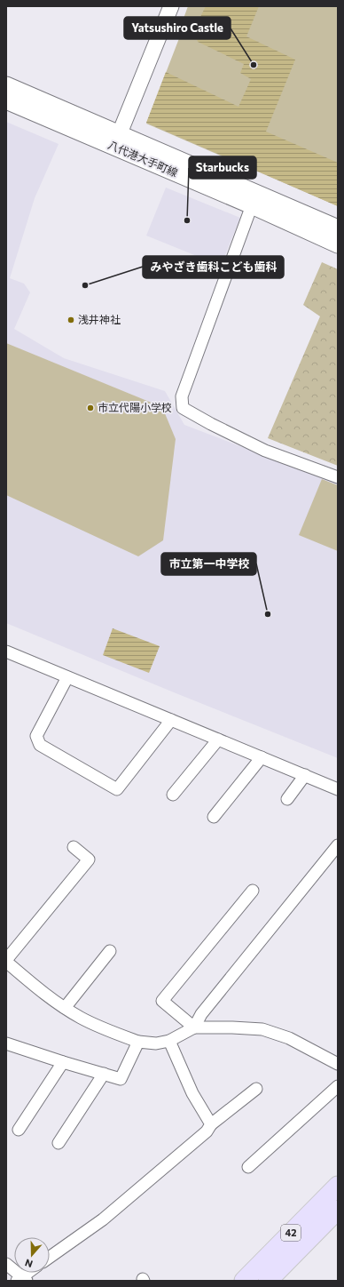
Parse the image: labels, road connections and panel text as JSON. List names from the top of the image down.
{
  "streets": {
    "main road": ["八代港大手町線", "42"]
  },
  "places": [
    "Yatsushiro Castle",
    "Starbucks",
    "みやざき歯科こども歯科",
    "浅井神社",
    "市立代陽小学校",
    "市立第一中学校"
  ],
  "north": "bottom"
}
